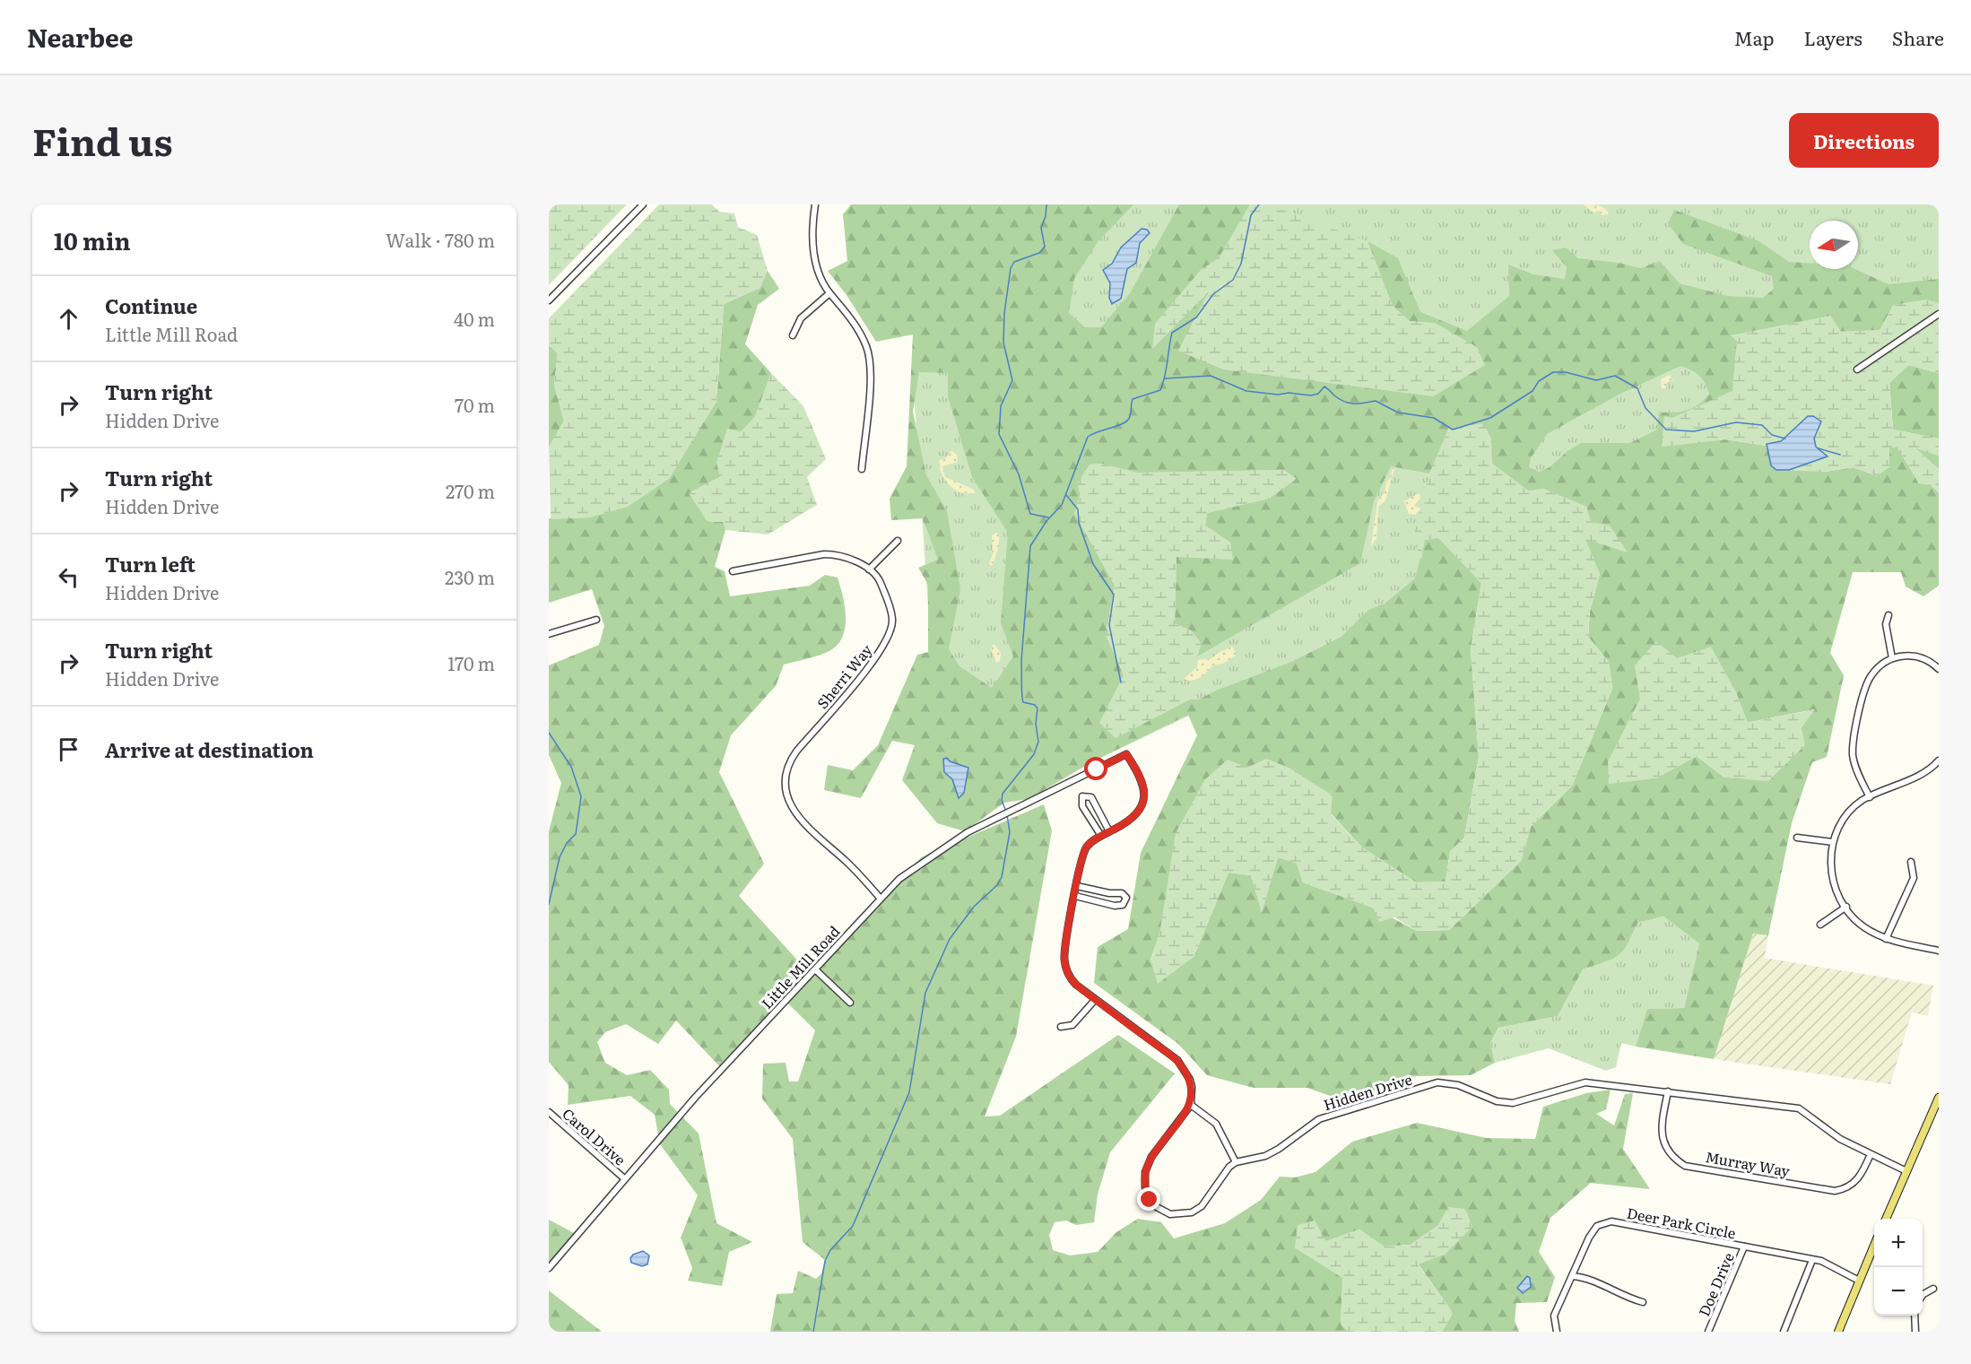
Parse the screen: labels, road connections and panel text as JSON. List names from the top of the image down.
{
  "streets": {
    "street": [
      "Sherri Way",
      "Little Mill Road",
      "Hidden Drive",
      "Carol Drive",
      "Murray Way",
      "Deer Park Circle",
      "Doe Drive"
    ]
  },
  "crossings": [
    ["Sherri Way", "Little Mill Road"],
    ["Little Mill Road", "Carol Drive"],
    ["Hidden Drive", "Murray Way"],
    ["Deer Park Circle", "Doe Drive"]
  ],
  "north": "left",
  "page": {
    "header": "Nearbee",
    "nav": ["Map", "Layers", "Share"],
    "title": "Find us",
    "buttons": "Directions",
    "heading": ["10 min", "Walk · 780 m"],
    "list": [
      ["Continue", "Little Mill Road", "40 m"],
      ["Turn right", "Hidden Drive", "70 m"],
      ["Turn right", "Hidden Drive", "270 m"],
      ["Turn left", "Hidden Drive", "230 m"],
      ["Turn right", "Hidden Drive", "170 m"],
      "Arrive at destination"
    ],
    "map_buttons": ["+", "−"]
  }
}
